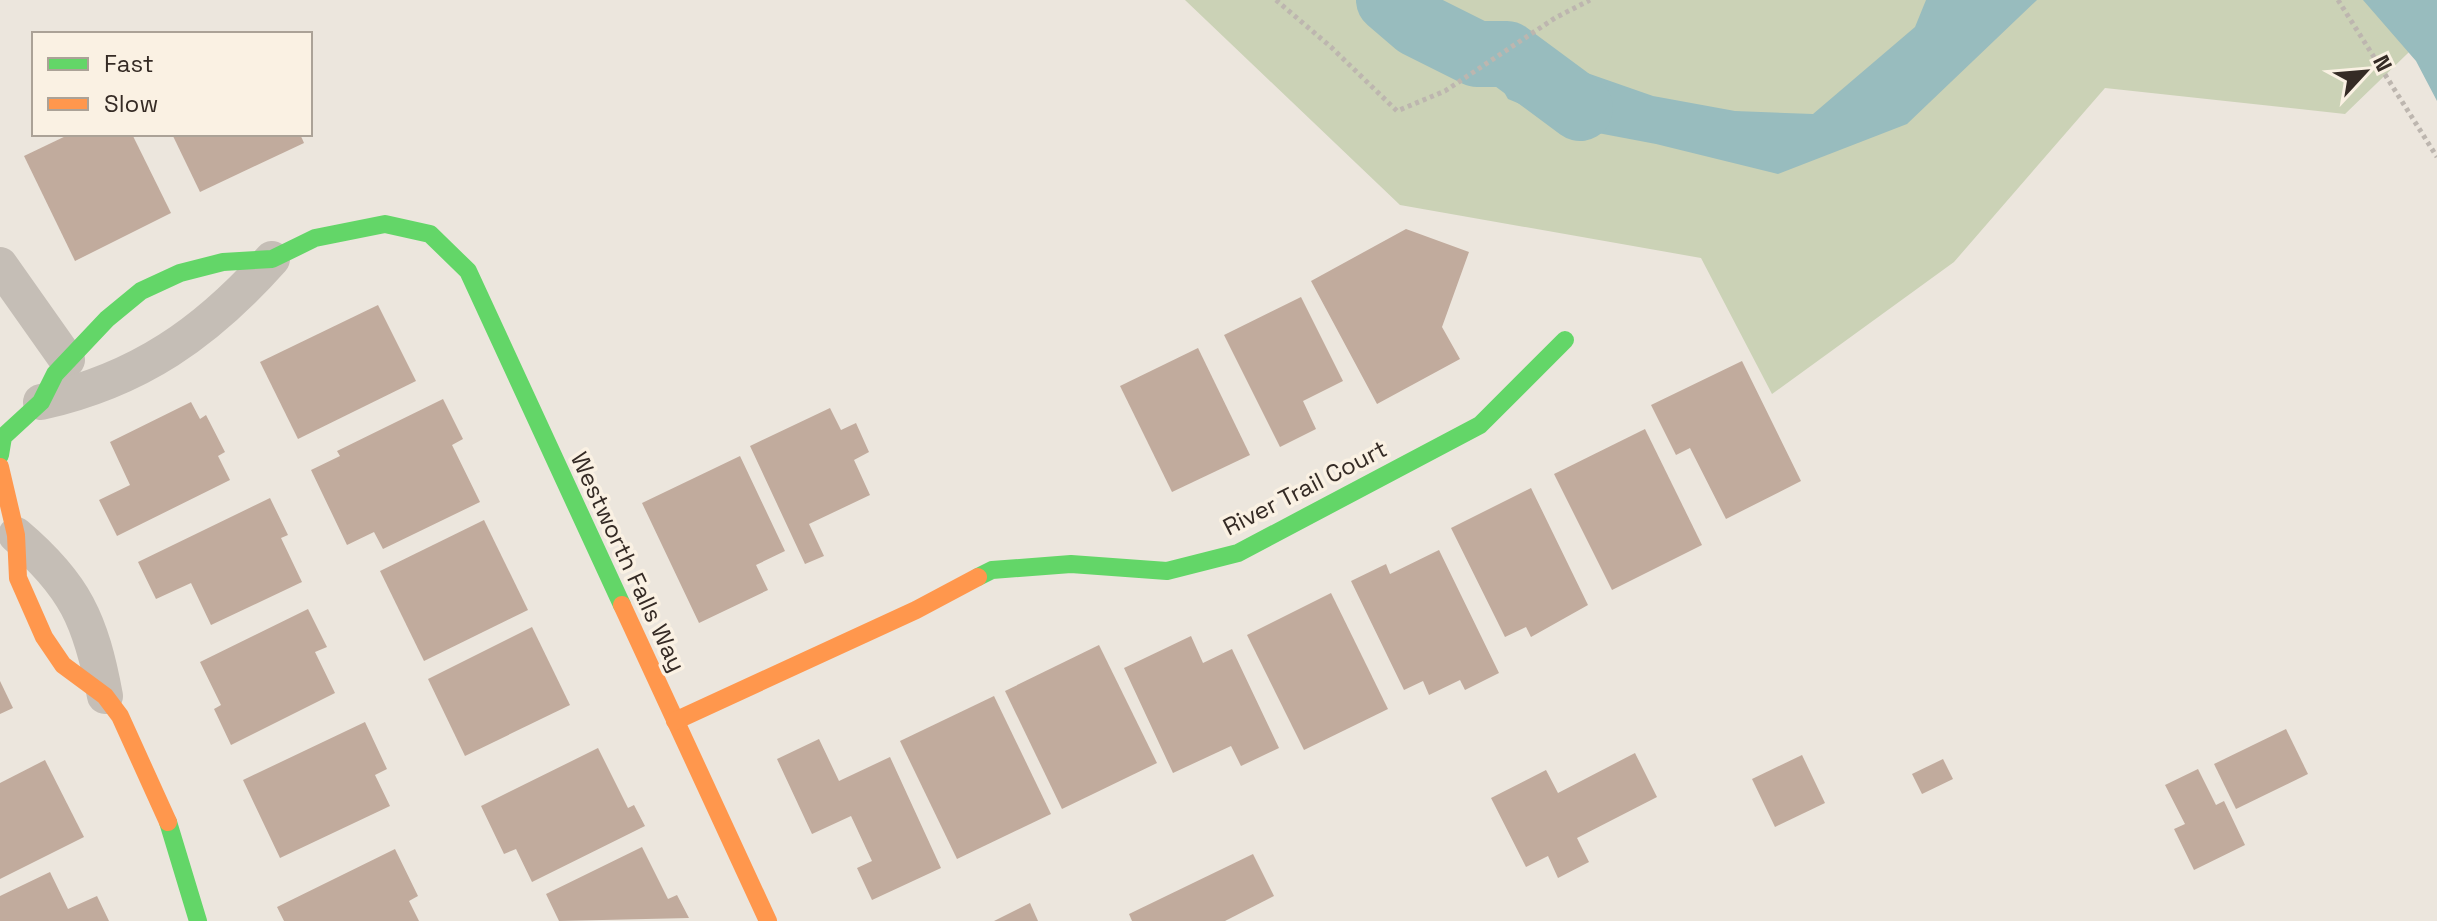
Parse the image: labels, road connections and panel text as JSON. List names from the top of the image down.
{
  "streets": {
    "street": ["River Trail Court", "Westworth Falls Way"]
  },
  "crossings": [
    ["River Trail Court", "Westworth Falls Way"]
  ],
  "legend": ["Fast", "Slow"],
  "north": "top right"
}
